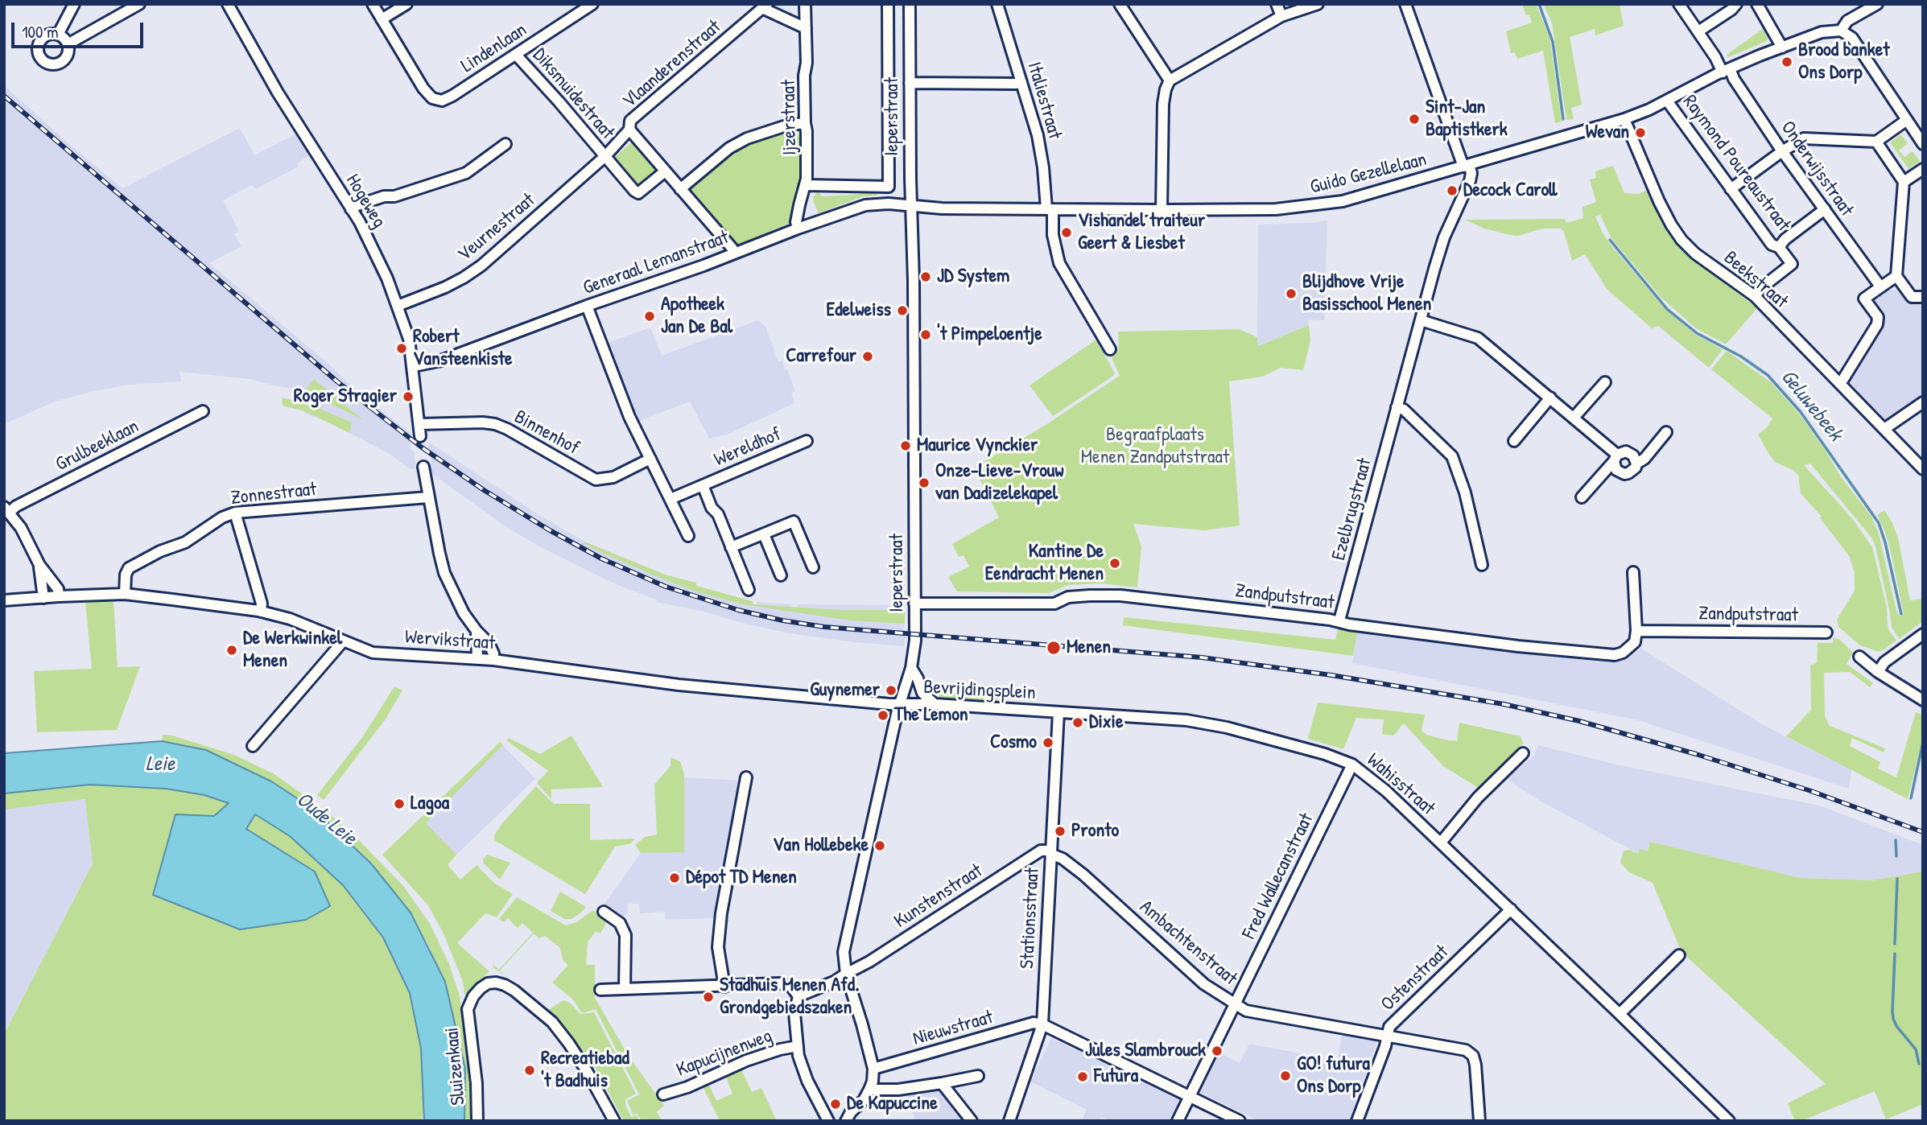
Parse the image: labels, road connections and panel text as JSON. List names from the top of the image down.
{
  "streets": {
    "street": [
      "Lindenlaan",
      "Vlaanderenstraat",
      "Diksmuidestraat",
      "Italiestraat",
      "Ieperstraat",
      "Ijzerstraat",
      "Raymond Poureaustraat",
      "Onderwijsstraat",
      "Guido Gezellelaan",
      "Hogeweg",
      "Veurnestraat",
      "Generaal Lemanstraat",
      "Beekstraat",
      "Binnenhof",
      "Grulbeeklaan",
      "Wereldhof",
      "Zonnestraat",
      "Ezelbrugstraat",
      "Zandputstraat",
      "Wervikstraat",
      "Bevrijdingsplein",
      "Wahisstraat",
      "Fred Wallecanstraat",
      "Kunstenstraat",
      "Stationsstraat",
      "Ambachtenstraat",
      "Ostenstraat",
      "Nieuwstraat",
      "Kapucijnenweg",
      "Sluizenkaai"
    ]
  },
  "crossings": [
    ["Lindenlaan", "Diksmuidestraat"],
    ["Vlaanderenstraat", "Diksmuidestraat"],
    ["Vlaanderenstraat", "Veurnestraat"],
    ["Diksmuidestraat", "Veurnestraat"],
    ["Italiestraat", "Guido Gezellelaan"],
    ["Ieperstraat", "Ijzerstraat"],
    ["Ieperstraat", "Guido Gezellelaan"],
    ["Ieperstraat", "Generaal Lemanstraat"],
    ["Ieperstraat", "Zandputstraat"],
    ["Ieperstraat", "Wervikstraat"],
    ["Ieperstraat", "Bevrijdingsplein"],
    ["Ieperstraat", "Kunstenstraat"],
    ["Ieperstraat", "Nieuwstraat"],
    ["Ijzerstraat", "Generaal Lemanstraat"],
    ["Raymond Poureaustraat", "Guido Gezellelaan"],
    ["Onderwijsstraat", "Guido Gezellelaan"],
    ["Guido Gezellelaan", "Generaal Lemanstraat"],
    ["Guido Gezellelaan", "Beekstraat"],
    ["Guido Gezellelaan", "Ezelbrugstraat"],
    ["Hogeweg", "Veurnestraat"],
    ["Hogeweg", "Generaal Lemanstraat"],
    ["Hogeweg", "Binnenhof"],
    ["Zonnestraat", "Wervikstraat"],
    ["Ezelbrugstraat", "Zandputstraat"],
    ["Wervikstraat", "Bevrijdingsplein"],
    ["Bevrijdingsplein", "Wahisstraat"],
    ["Bevrijdingsplein", "Stationsstraat"],
    ["Wahisstraat", "Fred Wallecanstraat"],
    ["Wahisstraat", "Stationsstraat"],
    ["Wahisstraat", "Ostenstraat"],
    ["Fred Wallecanstraat", "Ambachtenstraat"],
    ["Kunstenstraat", "Stationsstraat"],
    ["Kunstenstraat", "Ambachtenstraat"],
    ["Stationsstraat", "Ambachtenstraat"],
    ["Stationsstraat", "Nieuwstraat"],
    ["Ambachtenstraat", "Ostenstraat"]
  ],
  "water": ["Geluwebeek", "Leie", "Oude Leie"],
  "parks": ["Begraafplaats Menen Zandputstraat"],
  "places": [
    "Brood banket Ons Dorp",
    "Sint-Jan Baptistkerk",
    "Wevan",
    "Decock Caroll",
    "Vishandel traiteur Geert & Liesbet",
    "JD System",
    "Blijdhove Vrije Basisschool Menen",
    "Edelweiss",
    "Apotheek Jan De Bal",
    "'t Pimpeloentje",
    "Robert Vansteenkiste",
    "Carrefour",
    "Roger Stragier",
    "Maurice Vynckier",
    "Onze-Lieve-Vrouw van Dadizelekapel",
    "Kantine De Eendracht Menen",
    "Menen",
    "De Werkwinkel Menen",
    "Guynemer",
    "The Lemon",
    "Dixie",
    "Cosmo",
    "Lagoa",
    "Pronto",
    "Van Hollebeke",
    "Dépot TD Menen",
    "Stadhuis Menen Afd. Grondgebiedszaken",
    "Jules Slambrouck",
    "Recreatiebad 't Badhuis",
    "GO! futura Ons Dorp",
    "Futura",
    "De Kapuccine"
  ],
  "scale_bar": "100 m"
}
